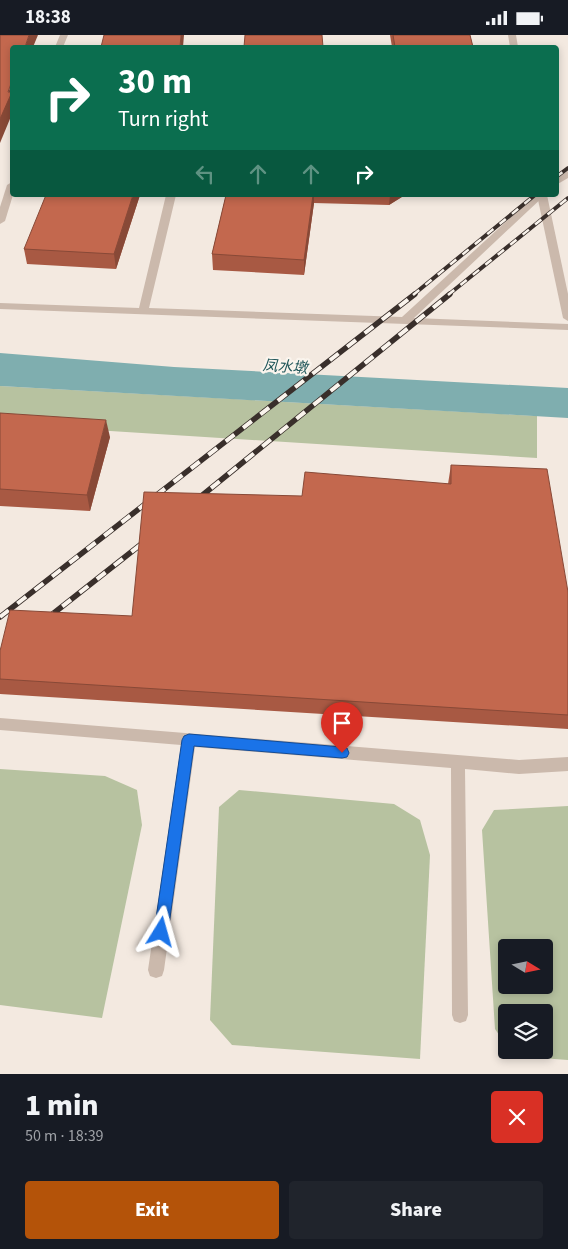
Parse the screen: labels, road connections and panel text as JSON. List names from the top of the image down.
{
  "water": ["凤水墩"],
  "north": "right",
  "page": {
    "status": "18:38",
    "turn": ["30 m", "Turn right"],
    "heading": ["1 min", "50 m · 18:39"],
    "buttons": ["Exit", "Share"]
  }
}
